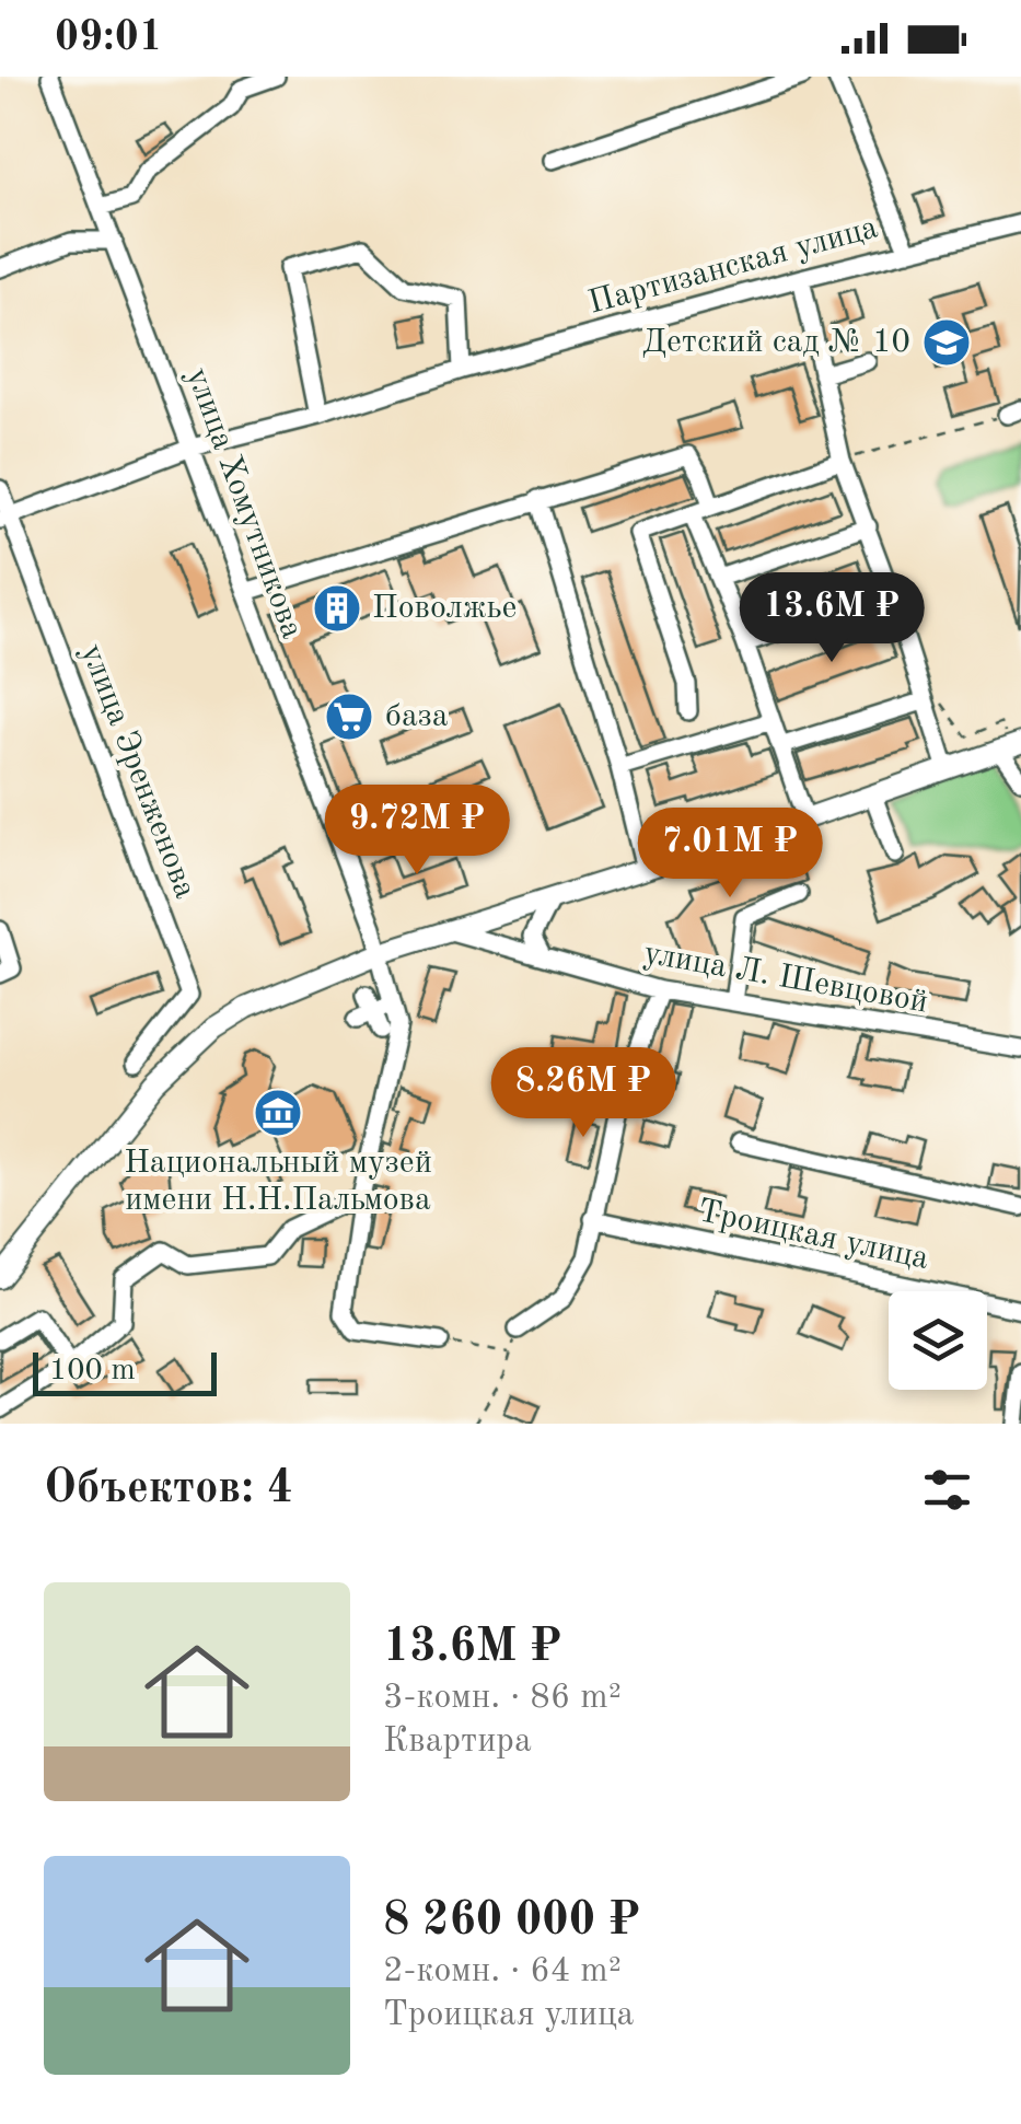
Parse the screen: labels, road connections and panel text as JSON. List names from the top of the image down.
{
  "streets": {
    "street": [
      "Партизанская улица",
      "улица Хомутникова",
      "улица Эренженова",
      "улица Л. Шевцовой",
      "Троицкая улица"
    ]
  },
  "crossings": [
    ["Партизанская улица", "улица Хомутникова"],
    ["Партизанская улица", "улица Эренженова"]
  ],
  "places": {
    "school or university": ["Детский сад № 10"],
    "building": ["Поволжье"],
    "supermarket": ["база"],
    "museum": ["Национальный музей имени Н.Н.Пальмова"]
  },
  "scale_bar": "100 m",
  "page": {
    "status": "09:01",
    "price": [
      "13.6M ₽",
      "9.72M ₽",
      "7.01M ₽",
      "8.26M ₽"
    ],
    "scale": "100 m",
    "heading": "Объектов: 4",
    "list": [
      {
        "name": "13.6M ₽",
        "note": "3-комн. · 86 m² · Квартира"
      },
      {
        "name": "8 260 000 ₽",
        "note": "2-комн. · 64 m² · Троицкая улица"
      }
    ]
  }
}
